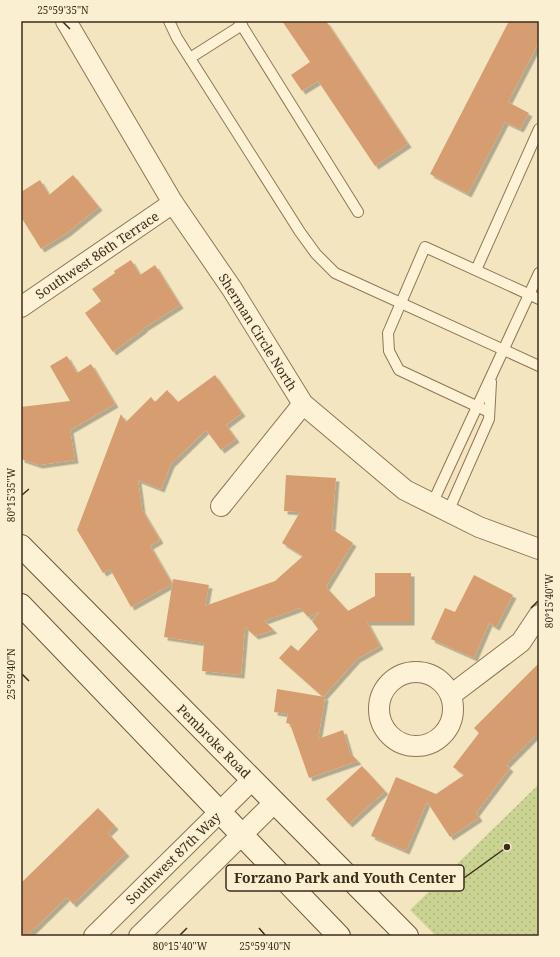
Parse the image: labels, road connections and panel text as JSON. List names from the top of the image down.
{
  "streets": {
    "main road": ["Pembroke Road"],
    "street": ["Southwest 86th Terrace", "Sherman Circle North", "Southwest 87th Way"]
  },
  "crossings": [
    ["Southwest 86th Terrace", "Sherman Circle North"],
    ["Pembroke Road", "Southwest 87th Way"]
  ],
  "places": ["Forzano Park and Youth Center"],
  "coordinates": [
    "25°59'35\"N",
    "80°15'35\"W",
    "80°15'40\"W",
    "25°59'40\"N"
  ]
}
